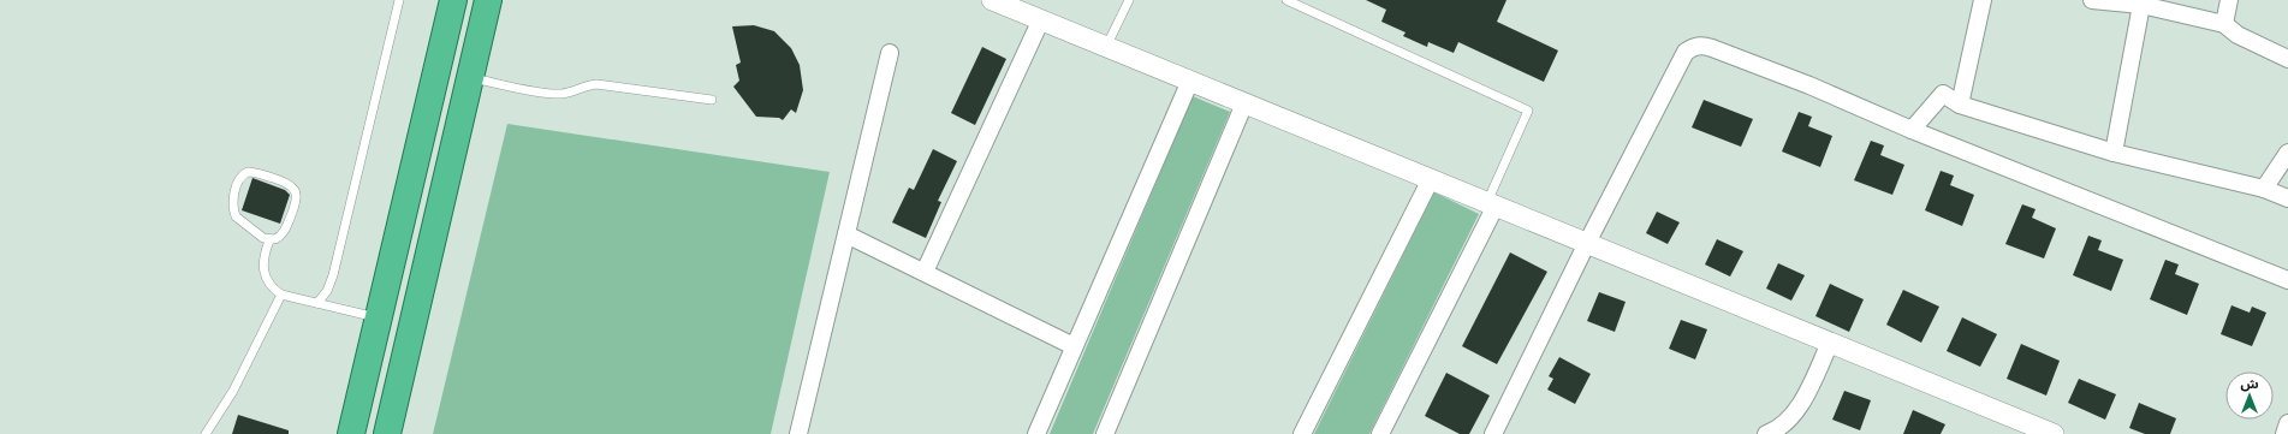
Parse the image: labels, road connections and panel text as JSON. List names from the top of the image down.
{
  "north": "top"
}
